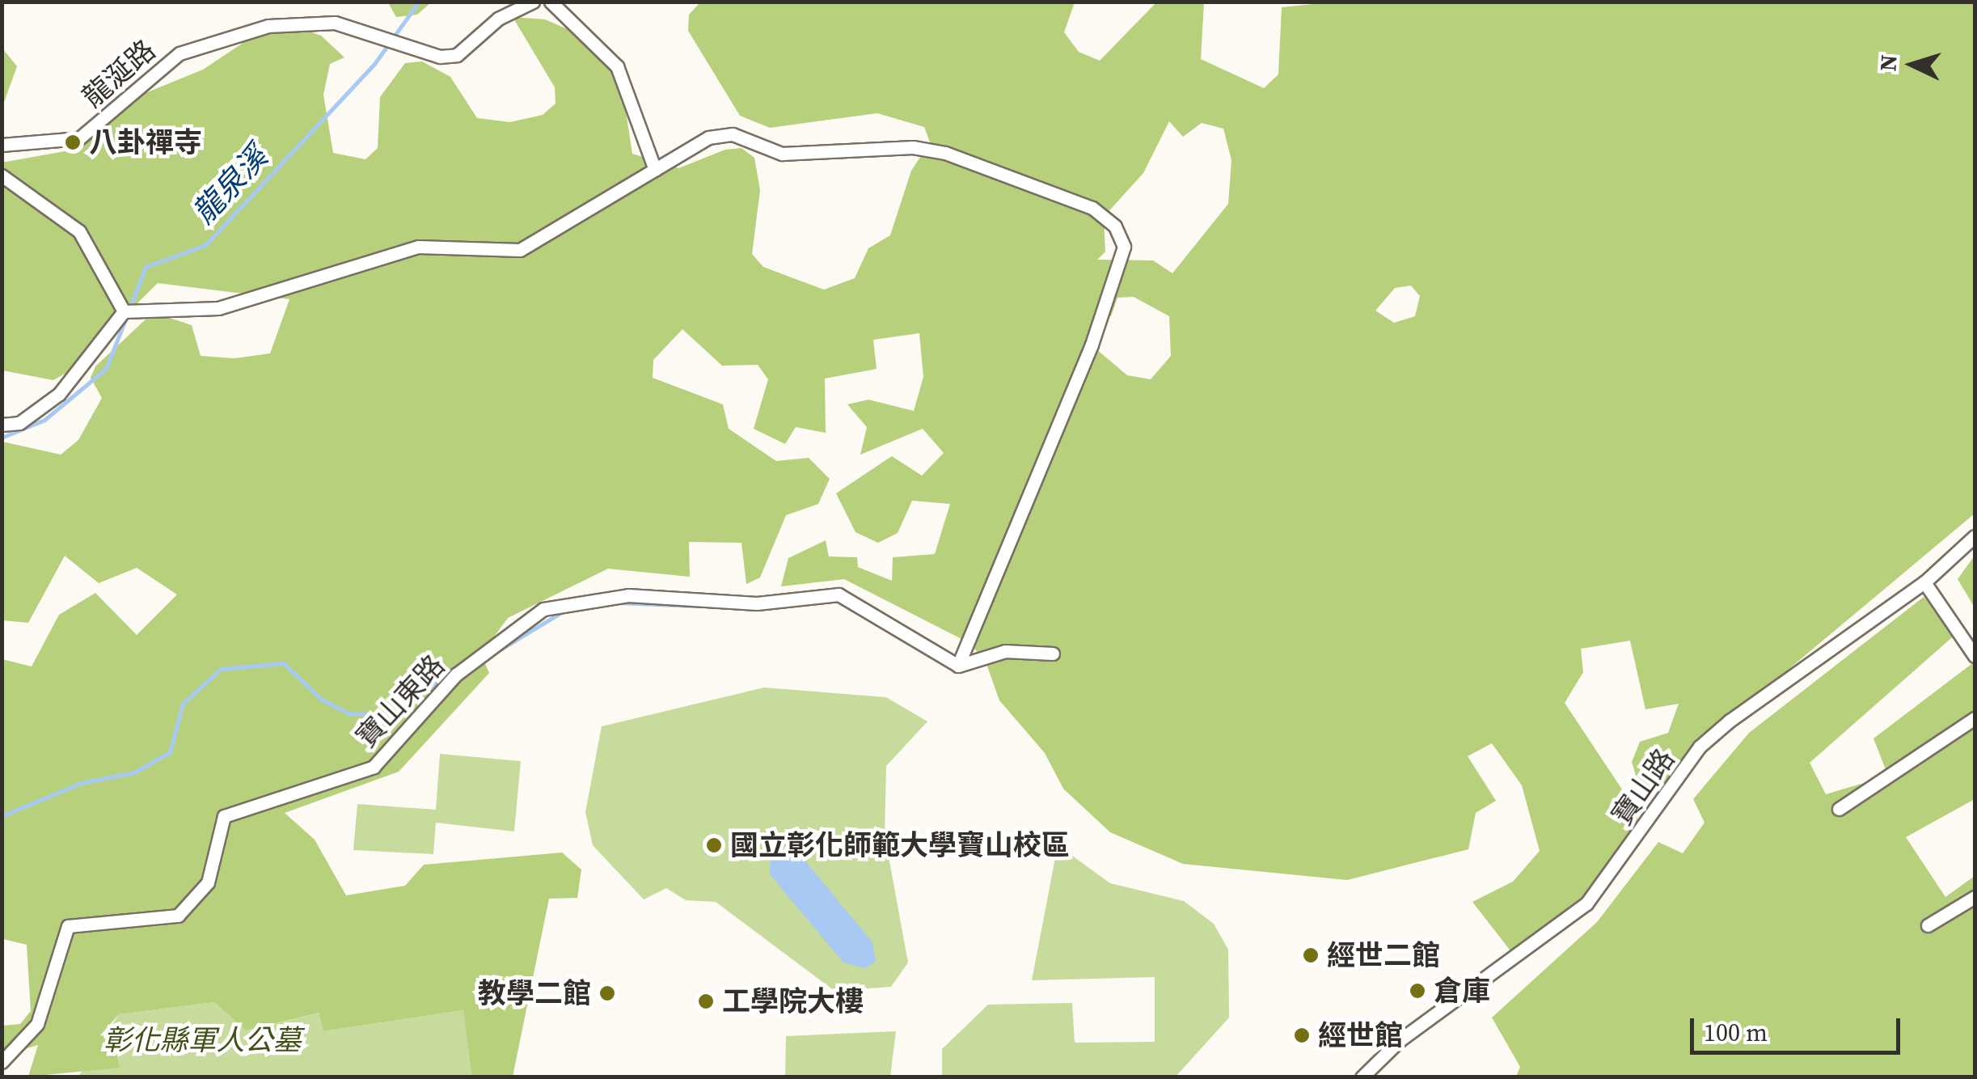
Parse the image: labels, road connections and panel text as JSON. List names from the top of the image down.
{
  "streets": {
    "street": ["龍涎路", "寶山東路", "寶山路"]
  },
  "water": ["龍泉溪"],
  "parks": ["彰化縣軍人公墓"],
  "places": [
    "八卦禪寺",
    "國立彰化師範大學寶山校區",
    "經世二館",
    "倉庫",
    "教學二館",
    "工學院大樓",
    "經世館"
  ],
  "scale_bar": "100 m",
  "north": "left"
}
